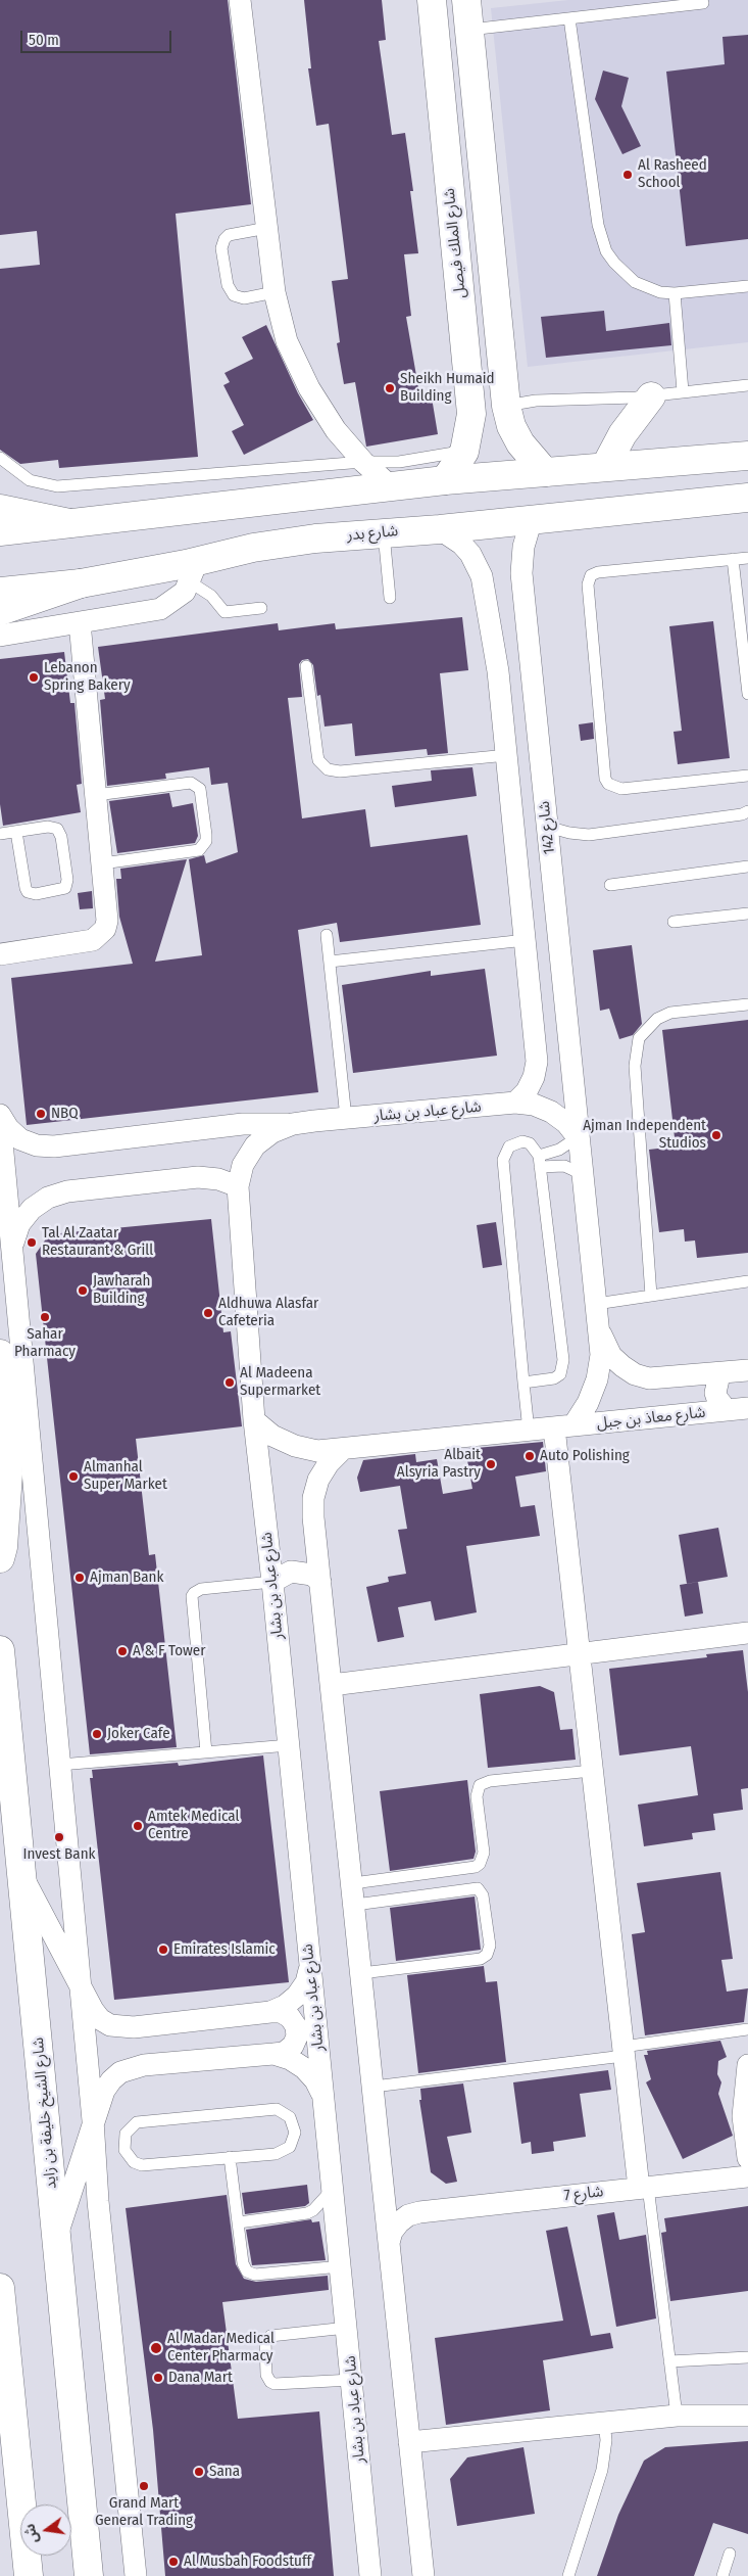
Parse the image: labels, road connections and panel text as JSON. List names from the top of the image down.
{
  "streets": {
    "main road": ["شارع الملك فيصل", "شارع بدر", "شارع الشيخ خليفة بن زايد"],
    "street": [
      "شارع 142",
      "شارع عباد بن بشار",
      "شارع معاذ بن جبل",
      "شارع 7"
    ]
  },
  "crossings": [
    ["شارع بدر", "شارع 142"],
    ["شارع 142", "شارع عباد بن بشار"]
  ],
  "places": [
    "Al Rasheed School",
    "Sheikh Humaid Building",
    "Lebanon Spring Bakery",
    "NBQ",
    "Ajman Independent Studios",
    "Tal Al Zaatar Restaurant & Grill",
    "Jawharah Building",
    "Aldhuwa Alasfar Cafeteria",
    "Sahar Pharmacy",
    "Al Madeena Supermarket",
    "Auto Polishing",
    "Albait Alsyria Pastry",
    "Almanhal Super Market",
    "Ajman Bank",
    "A & F Tower",
    "Joker Cafe",
    "Amtek Medical Centre",
    "Invest Bank",
    "Emirates Islamic",
    "Al Madar Medical Center Pharmacy",
    "Dana Mart",
    "Sana",
    "Grand Mart General Trading",
    "Al Musbah Foodstuff"
  ],
  "scale_bar": "50 m",
  "north": "left"
}
